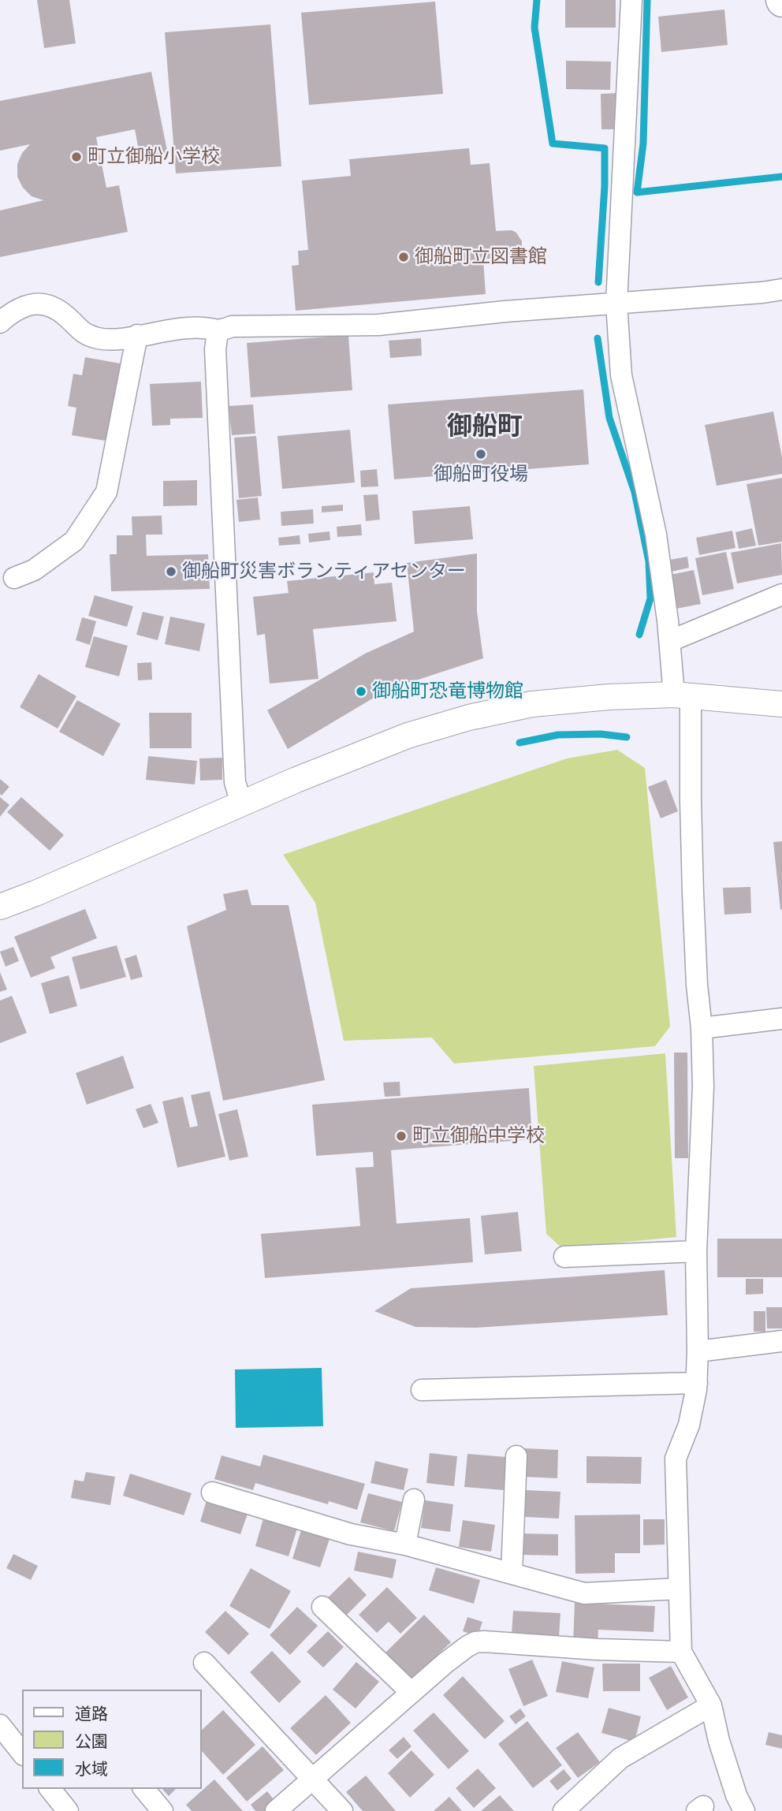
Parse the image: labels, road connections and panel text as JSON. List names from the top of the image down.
{
  "districts": ["御船町"],
  "places": [
    "町立御船小学校",
    "御船町立図書館",
    "御船町役場",
    "御船町災害ボランティアセンター",
    "御船町恐竜博物館",
    "町立御船中学校"
  ],
  "legend": ["道路", "公園", "水域"]
}
